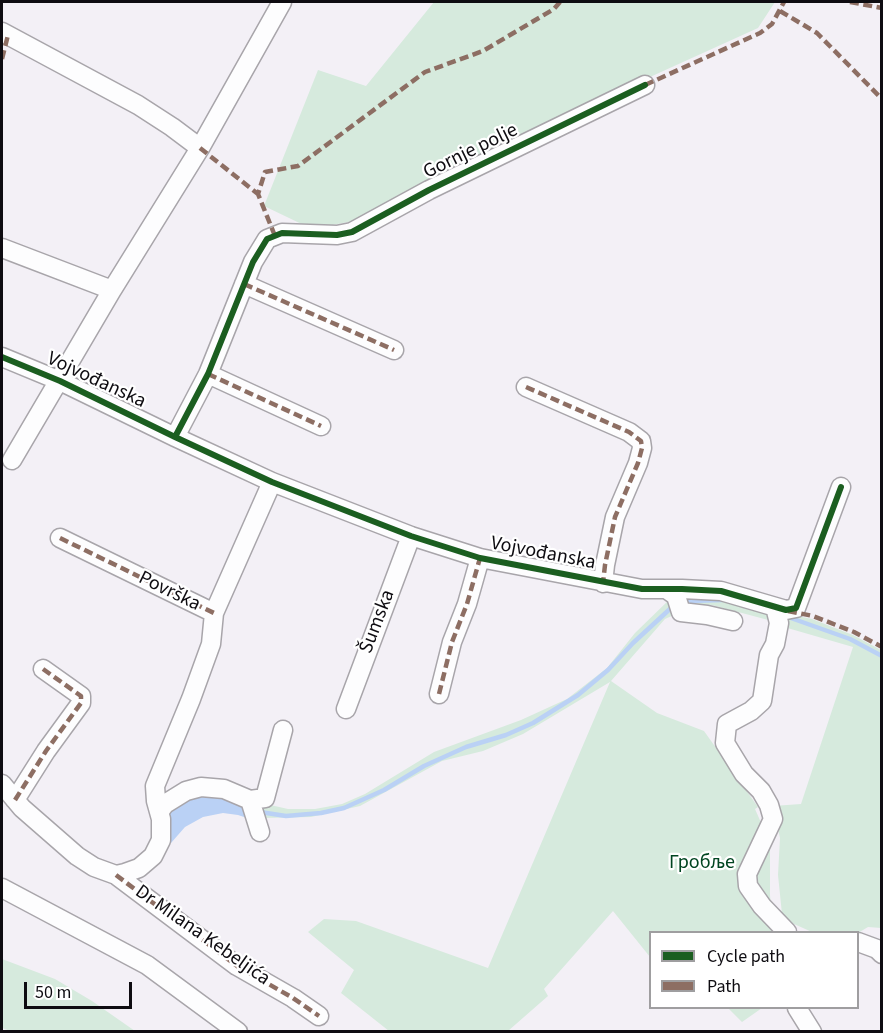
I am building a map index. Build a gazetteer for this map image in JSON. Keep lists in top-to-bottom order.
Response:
{
  "streets": {
    "street": [
      "Gornje polje",
      "Vojvođanska",
      "Površka",
      "Šumska",
      "Dr Milana Kebeljića"
    ]
  },
  "crossings": [
    ["Vojvođanska", "Površka"],
    ["Vojvođanska", "Šumska"],
    ["Površka", "Dr Milana Kebeljića"]
  ],
  "parks": ["Гробље"],
  "legend": ["Cycle path", "Path"],
  "scale_bar": "50 m"
}
